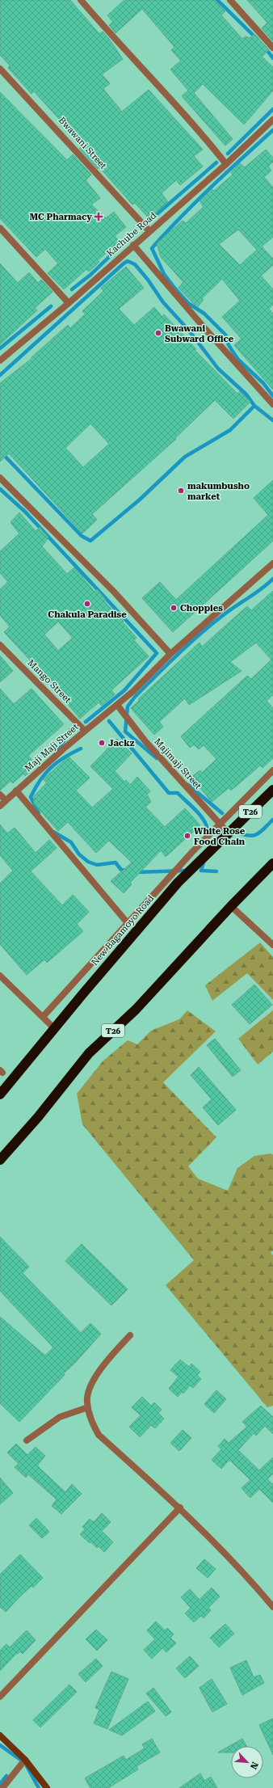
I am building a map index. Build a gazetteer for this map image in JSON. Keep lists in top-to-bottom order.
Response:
{
  "streets": {
    "highway": ["T26", "New Bagamoyo Road"],
    "street": [
      "Bwawani Street",
      "Kachube Road",
      "Mango Street",
      "Maji Maji Street",
      "Majimaji Street"
    ]
  },
  "crossings": [
    ["Bwawani Street", "Kachube Road"],
    ["Mango Street", "Maji Maji Street"],
    ["Maji Maji Street", "Majimaji Street"],
    ["Majimaji Street", "New Bagamoyo Road"]
  ],
  "places": {
    "health": ["MC Pharmacy"],
    "other": [
      "Bwawani Subward Office",
      "makumbusho market",
      "Chakula Paradise",
      "Choppies",
      "Jackz",
      "White Rose Food Chain"
    ]
  },
  "north": "bottom right"
}
